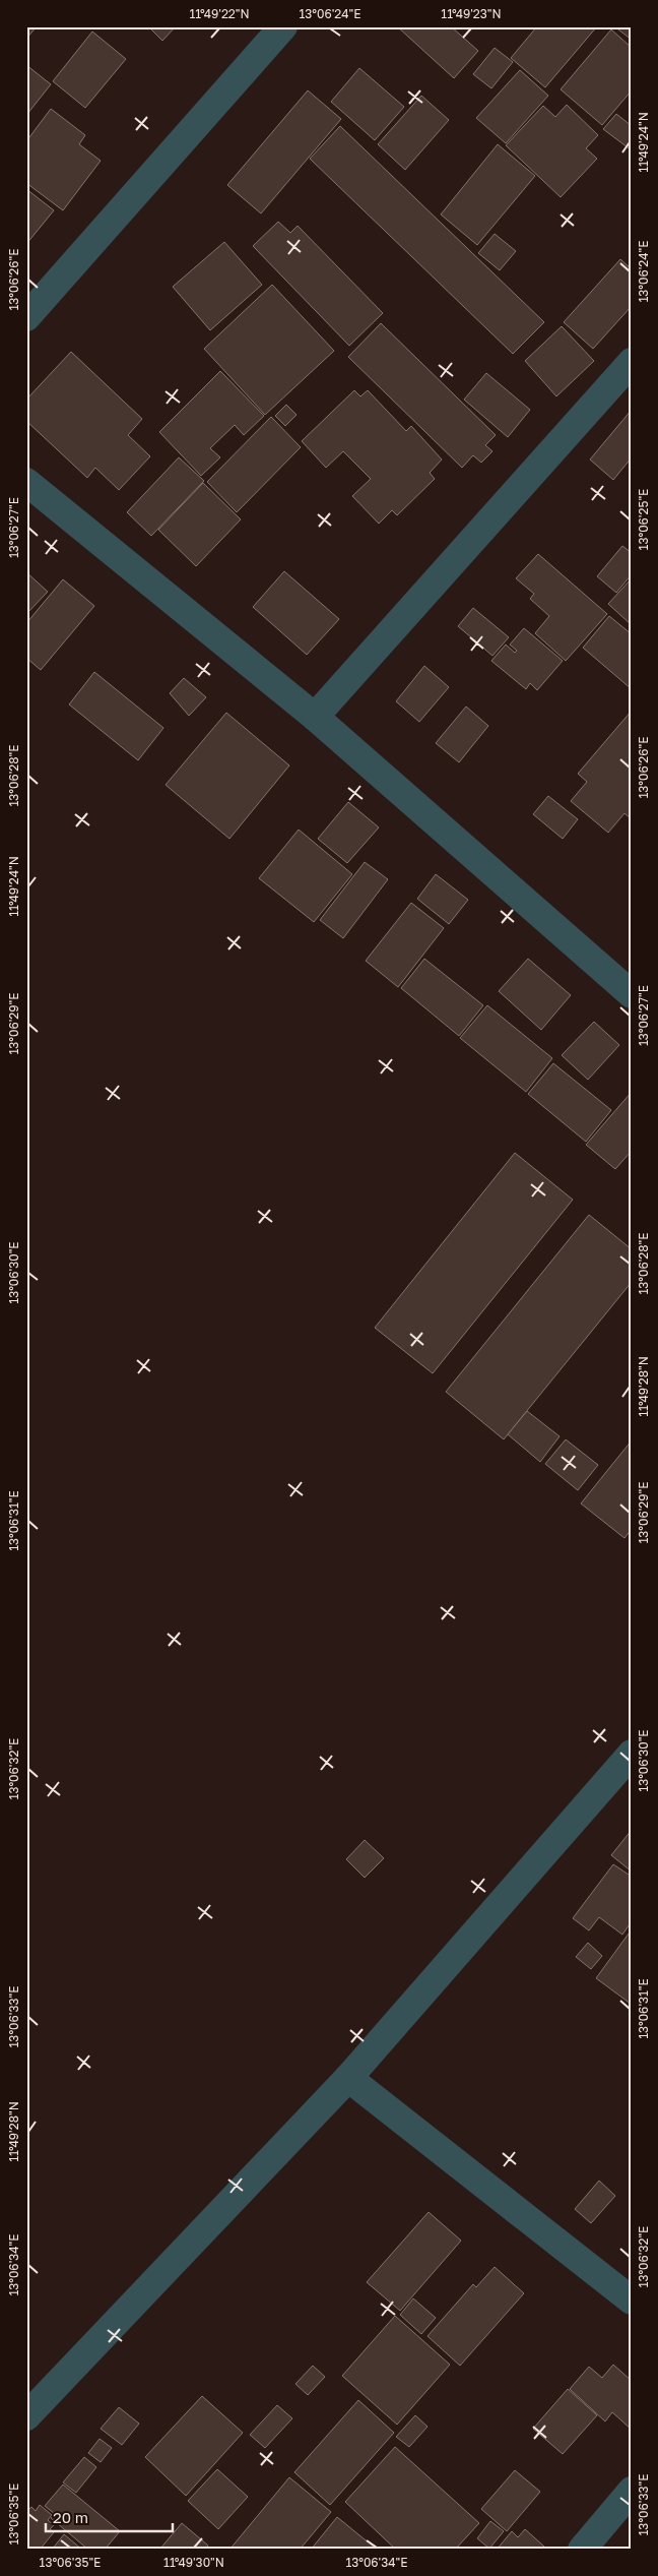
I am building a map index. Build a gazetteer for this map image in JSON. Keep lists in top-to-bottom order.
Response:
{
  "scale_bar": "20 m",
  "coordinates": [
    "11°49'22\"N",
    "13°06'24\"E",
    "11°49'23\"N",
    "11°49'24\"N",
    "13°06'26\"E",
    "13°06'25\"E",
    "13°06'27\"E",
    "13°06'28\"E",
    "13°06'29\"E",
    "13°06'30\"E",
    "11°49'28\"N",
    "13°06'31\"E",
    "13°06'32\"E",
    "13°06'33\"E",
    "13°06'34\"E",
    "13°06'35\"E",
    "11°49'30\"N"
  ]
}
